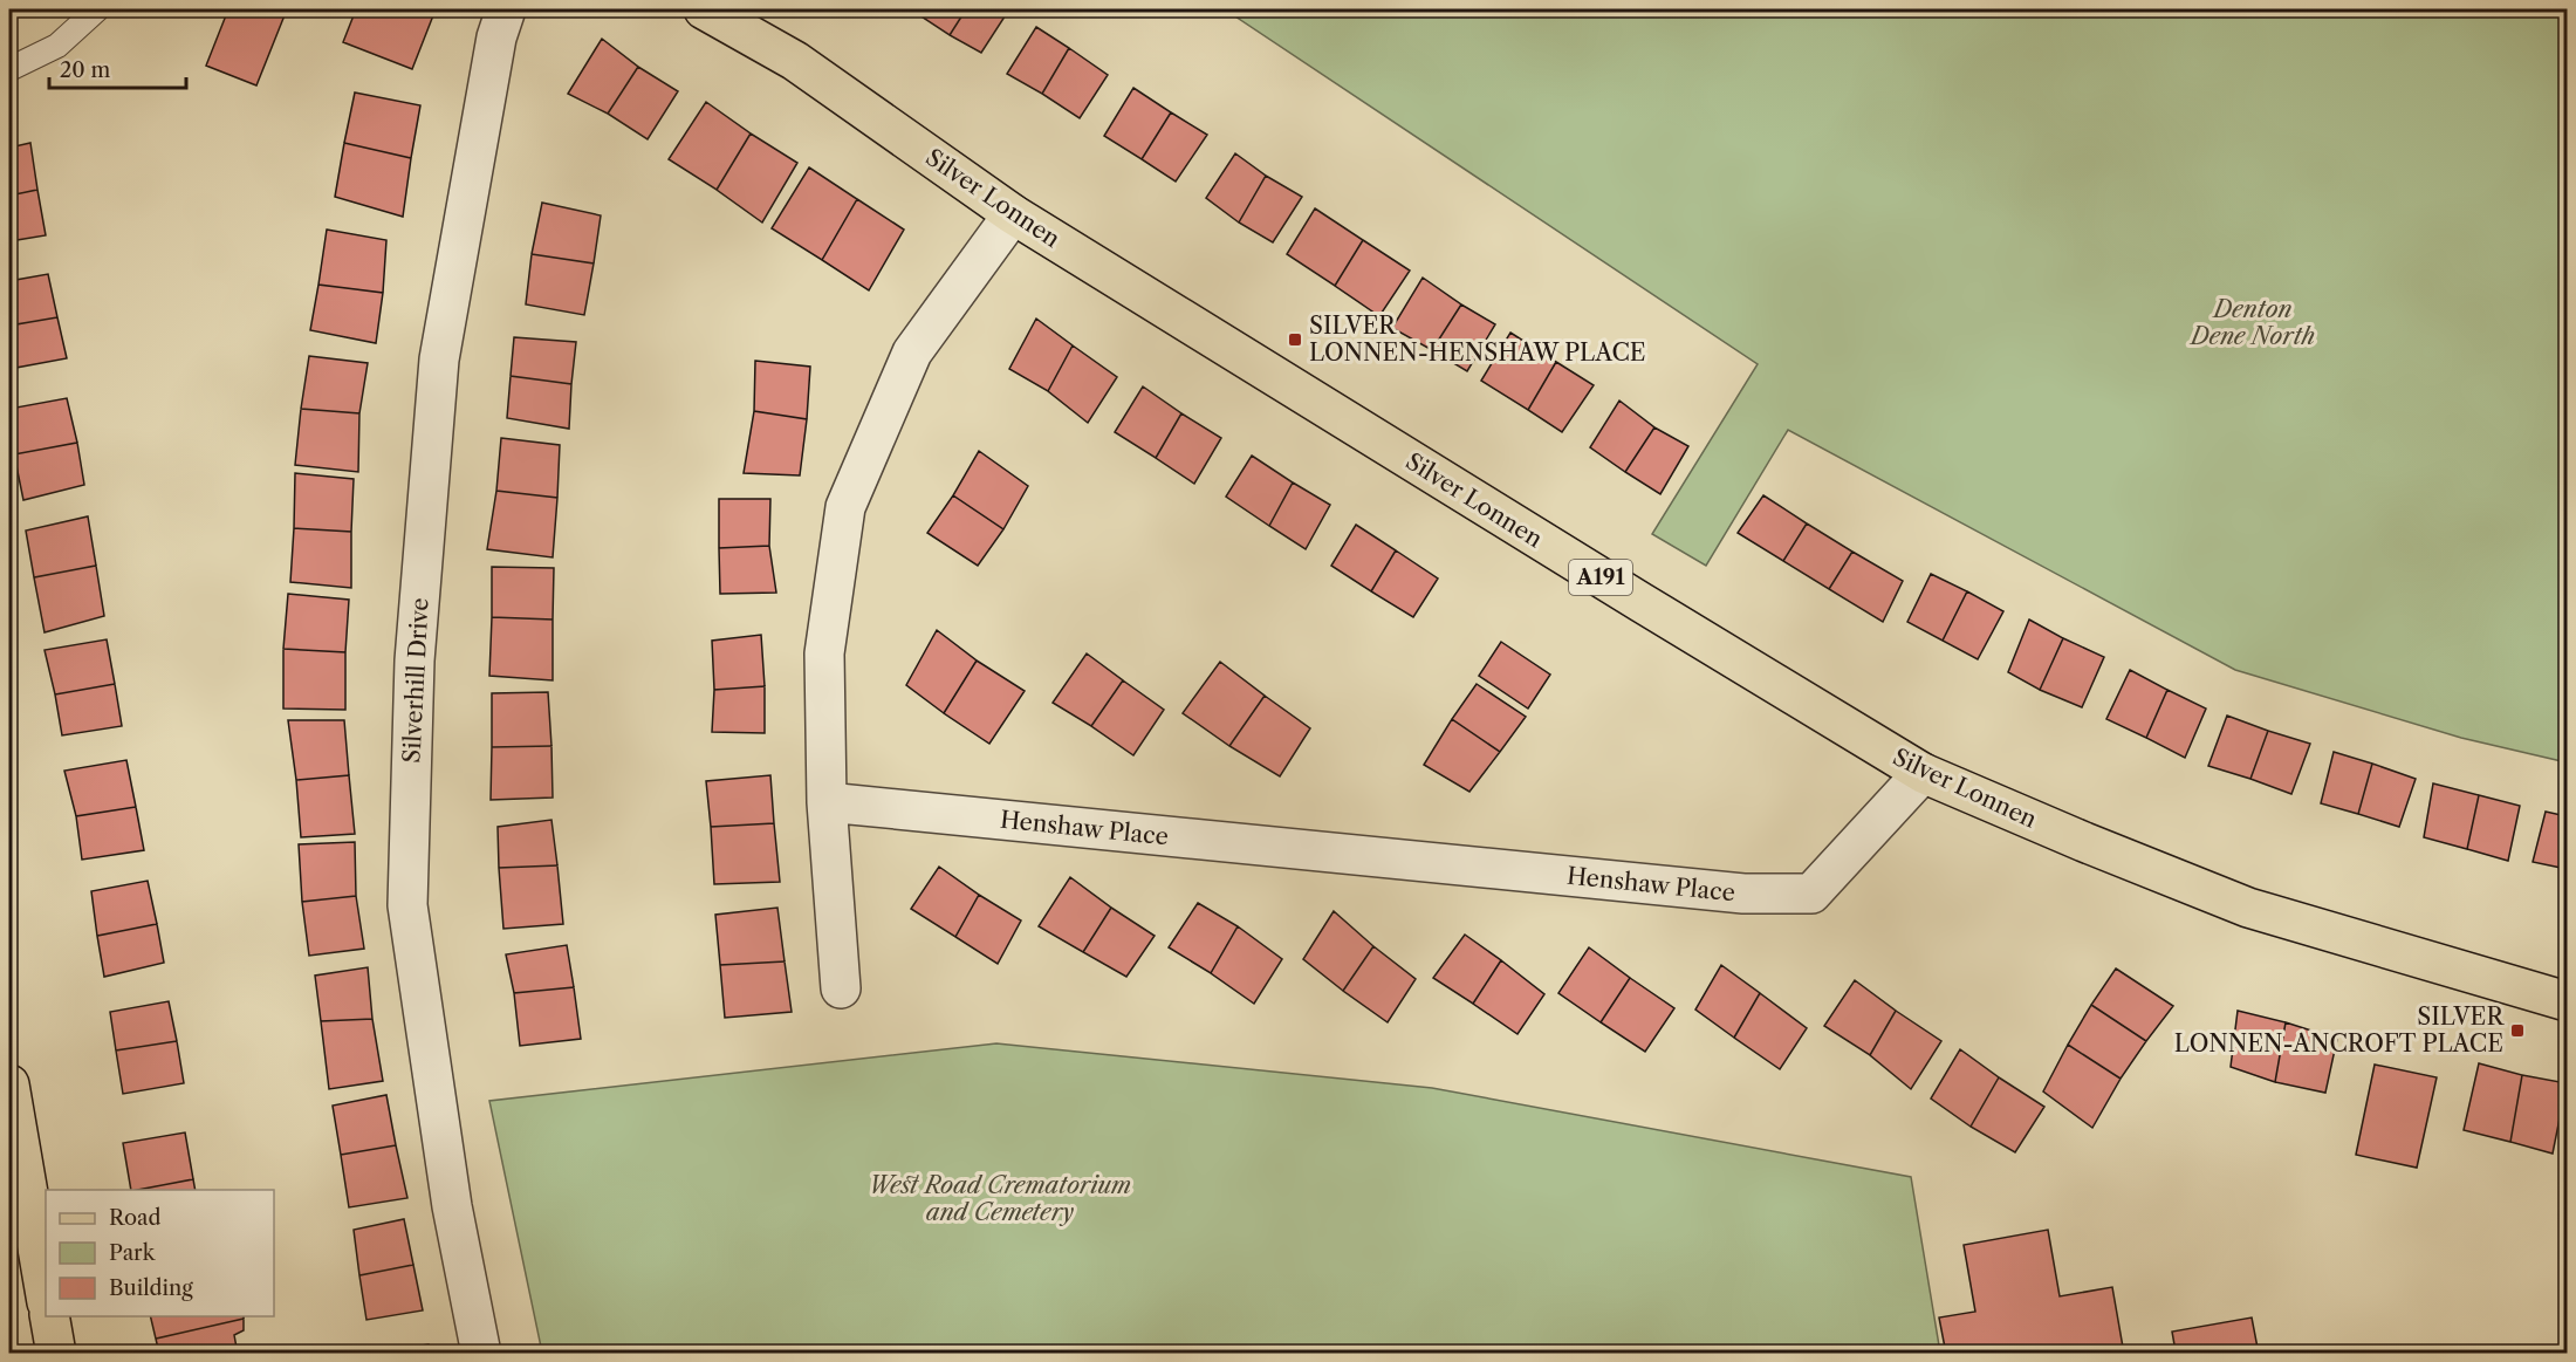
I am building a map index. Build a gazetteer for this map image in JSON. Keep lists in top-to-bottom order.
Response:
{
  "streets": {
    "main road": ["Silver Lonnen", "A191"],
    "street": ["Silverhill Drive", "Henshaw Place"]
  },
  "crossings": [
    ["Silver Lonnen", "Henshaw Place"]
  ],
  "parks": ["Denton Dene North", "West Road Crematorium and Cemetery"],
  "places": {
    "transit": ["SILVER LONNEN-HENSHAW PLACE", "SILVER LONNEN-ANCROFT PLACE"]
  },
  "legend": ["Road", "Park", "Building"],
  "scale_bar": "20 m"
}
